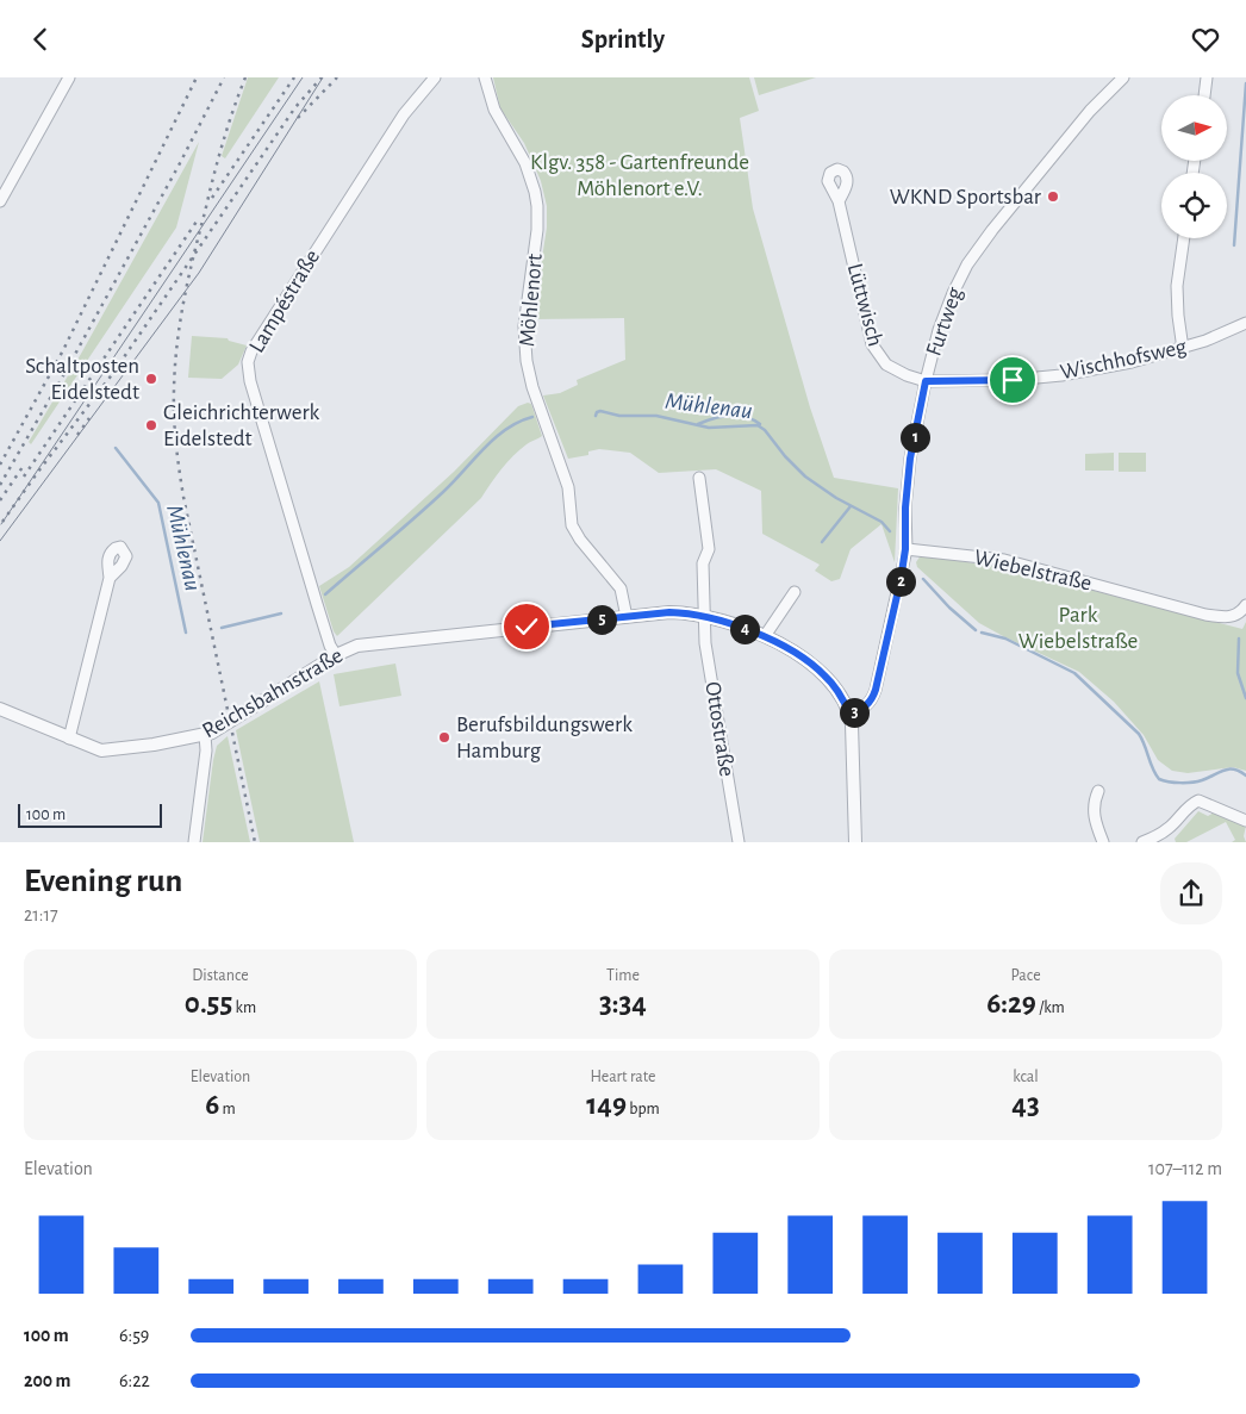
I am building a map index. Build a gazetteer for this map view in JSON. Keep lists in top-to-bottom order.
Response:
{
  "streets": {
    "street": [
      "Möhlenort",
      "Lampéstraße",
      "Lüttwisch",
      "Furtweg",
      "Wischhofsweg",
      "Wiebelstraße",
      "Reichsbahnstraße",
      "Ottostraße"
    ]
  },
  "crossings": [
    ["Möhlenort", "Reichsbahnstraße"],
    ["Lampéstraße", "Reichsbahnstraße"],
    ["Lüttwisch", "Furtweg"],
    ["Lüttwisch", "Wischhofsweg"],
    ["Furtweg", "Wischhofsweg"],
    ["Furtweg", "Wiebelstraße"],
    ["Furtweg", "Reichsbahnstraße"],
    ["Reichsbahnstraße", "Ottostraße"]
  ],
  "water": ["Mühlenau"],
  "parks": ["Klgv. 358 - Gartenfreunde Möhlenort e.V.", "Park Wiebelstraße"],
  "places": [
    "WKND Sportsbar",
    "Schaltposten Eidelstedt",
    "Gleichrichterwerk Eidelstedt",
    "Berufsbildungswerk Hamburg"
  ],
  "scale_bar": "100 m",
  "north": "right",
  "page": {
    "header": "Sprintly",
    "pins": [
      "1",
      "2",
      "5",
      "4",
      "3"
    ],
    "scale": "100 m",
    "heading": ["Evening run", "21:17"],
    "stats": [
      ["Distance", "0.55 km"],
      ["Time", "3:34"],
      ["Pace", "6:29 /km"],
      ["Elevation", "6 m"],
      ["Heart rate", "149 bpm"],
      ["kcal", "43"]
    ],
    "chart": ["Elevation", "107–112 m"],
    "list": [
      {
        "name": "100 m",
        "note": "6:59"
      },
      {
        "name": "200 m",
        "note": "6:22"
      }
    ]
  }
}
